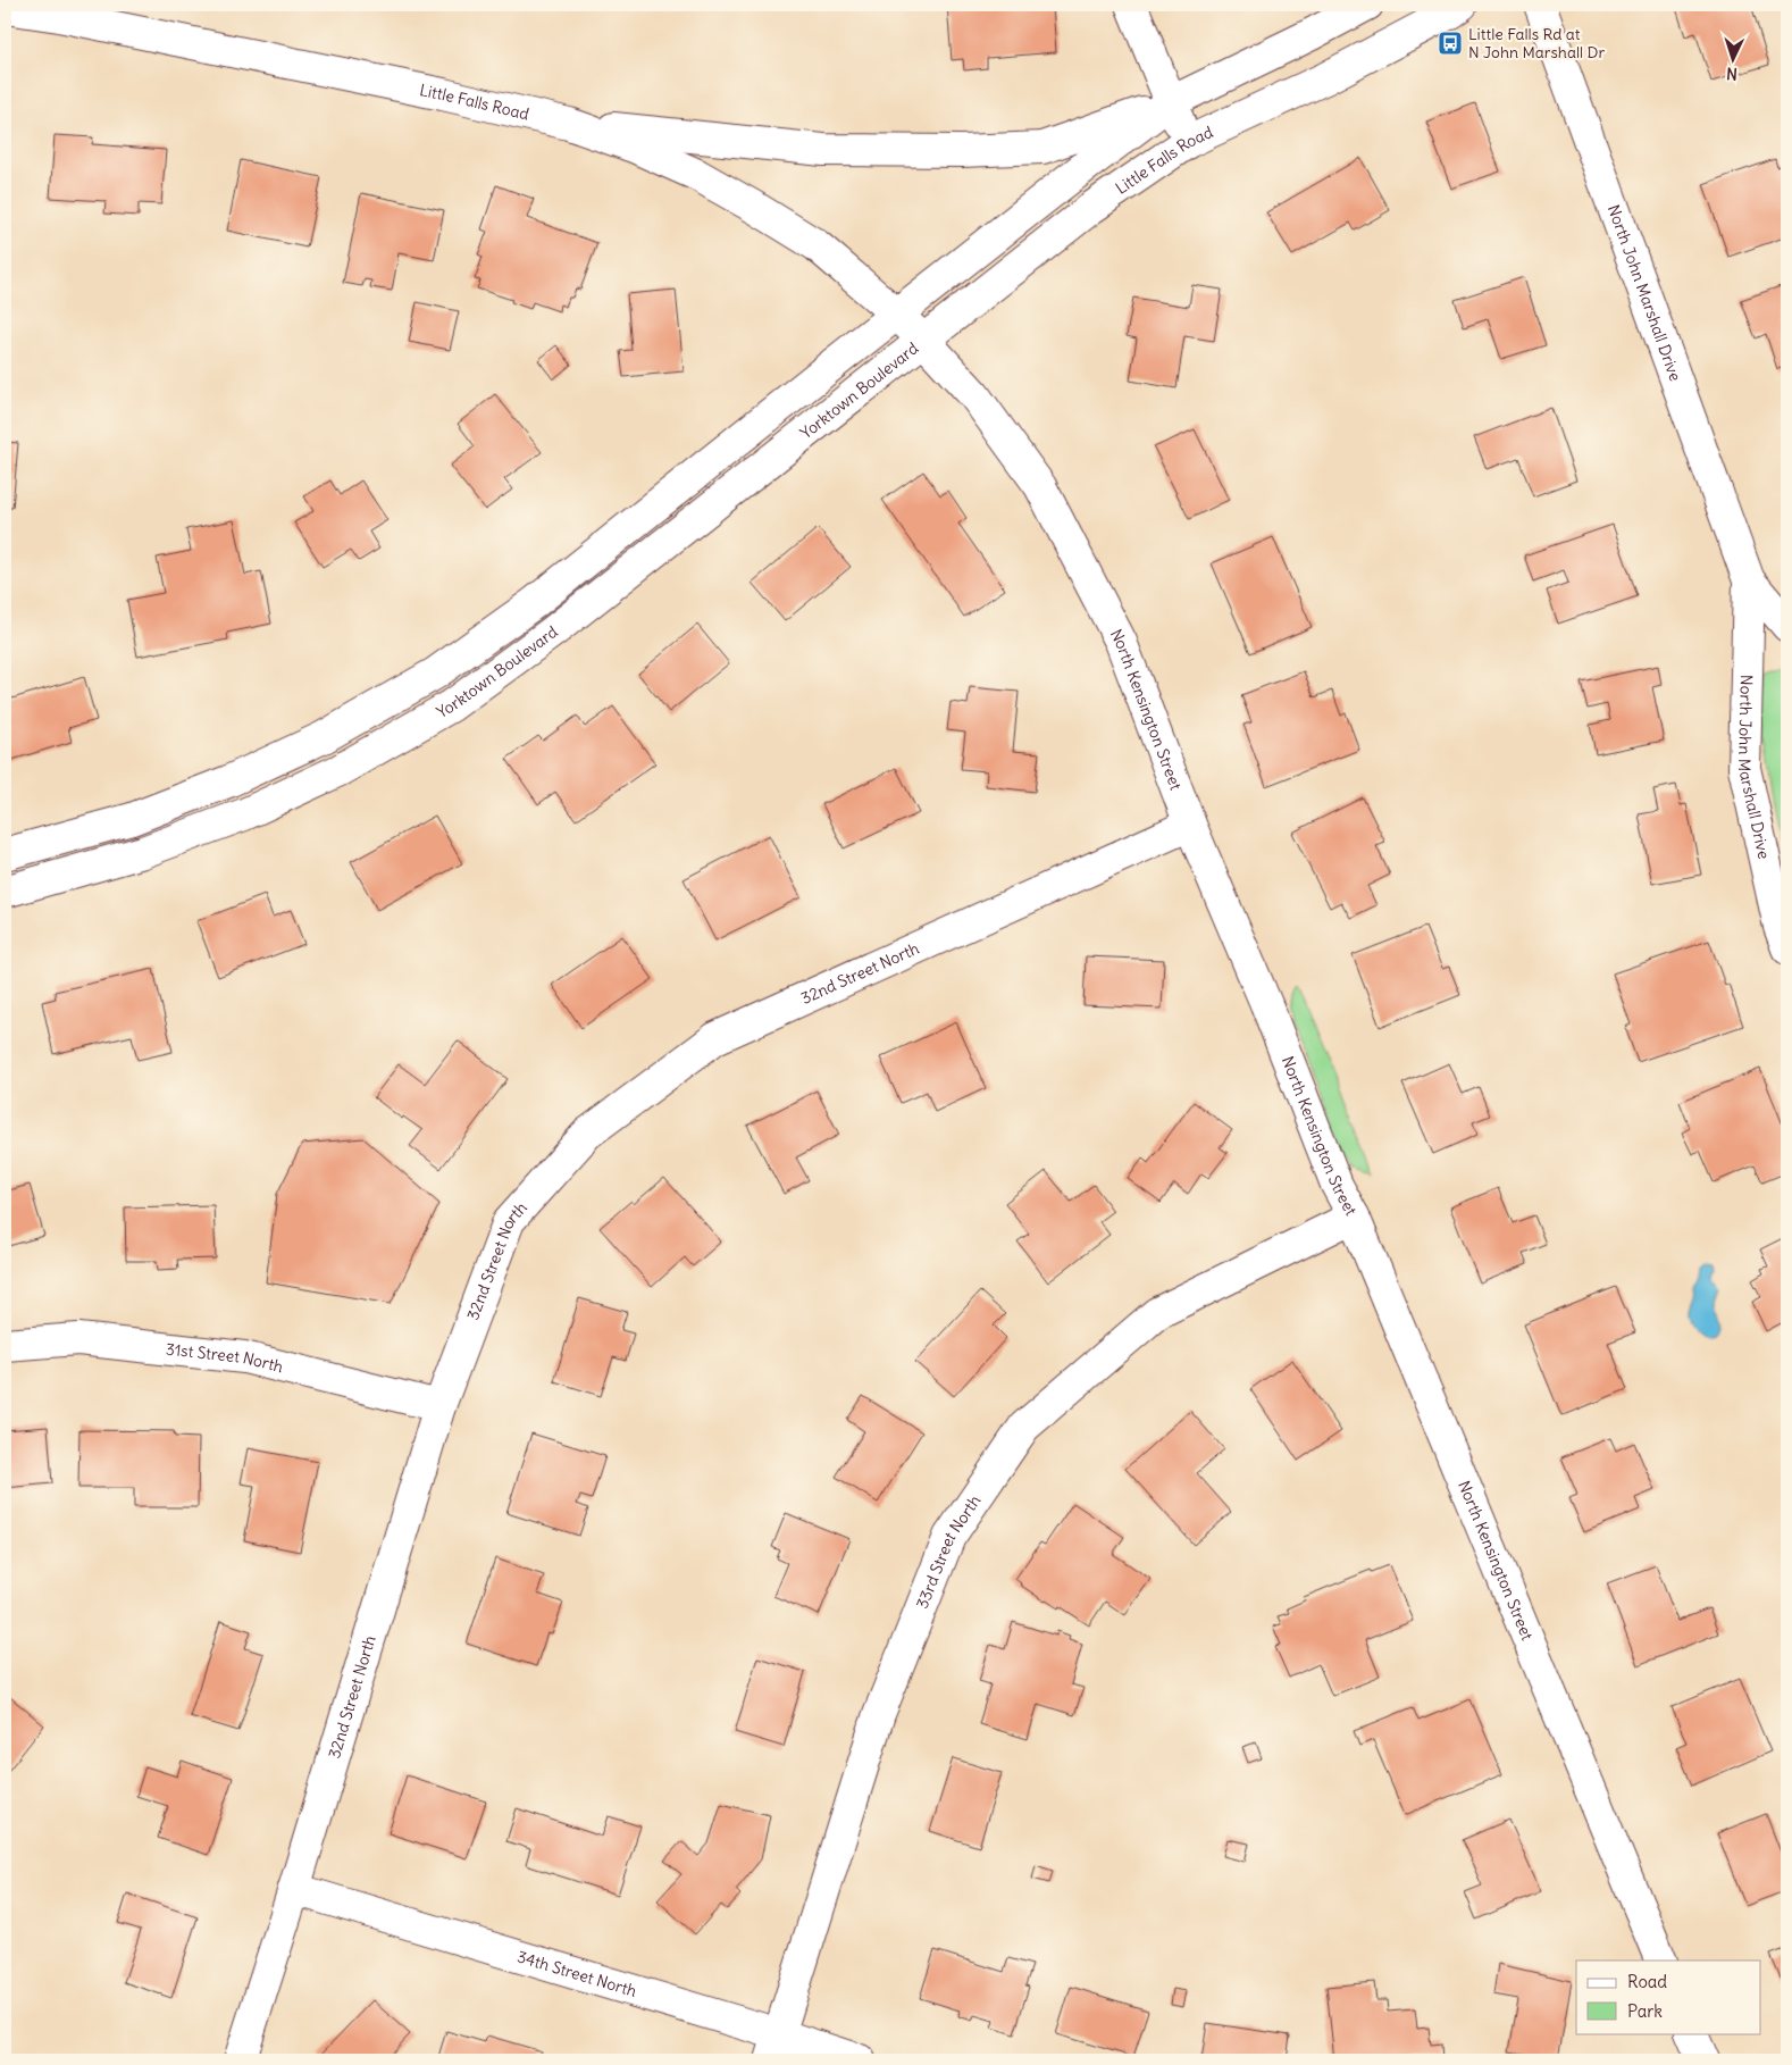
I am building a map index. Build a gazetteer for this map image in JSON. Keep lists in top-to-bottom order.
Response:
{
  "streets": {
    "street": [
      "Little Falls Road",
      "North John Marshall Drive",
      "Yorktown Boulevard",
      "North Kensington Street",
      "32nd Street North",
      "31st Street North",
      "33rd Street North",
      "34th Street North"
    ]
  },
  "crossings": [
    ["Little Falls Road", "Yorktown Boulevard"],
    ["Little Falls Road", "North Kensington Street"],
    ["Yorktown Boulevard", "North Kensington Street"],
    ["North Kensington Street", "32nd Street North"],
    ["North Kensington Street", "33rd Street North"],
    ["32nd Street North", "31st Street North"],
    ["32nd Street North", "34th Street North"],
    ["33rd Street North", "34th Street North"]
  ],
  "places": {
    "bus stop": ["Little Falls Rd at N John Marshall Dr"]
  },
  "legend": ["Road", "Park"],
  "north": "bottom"
}
